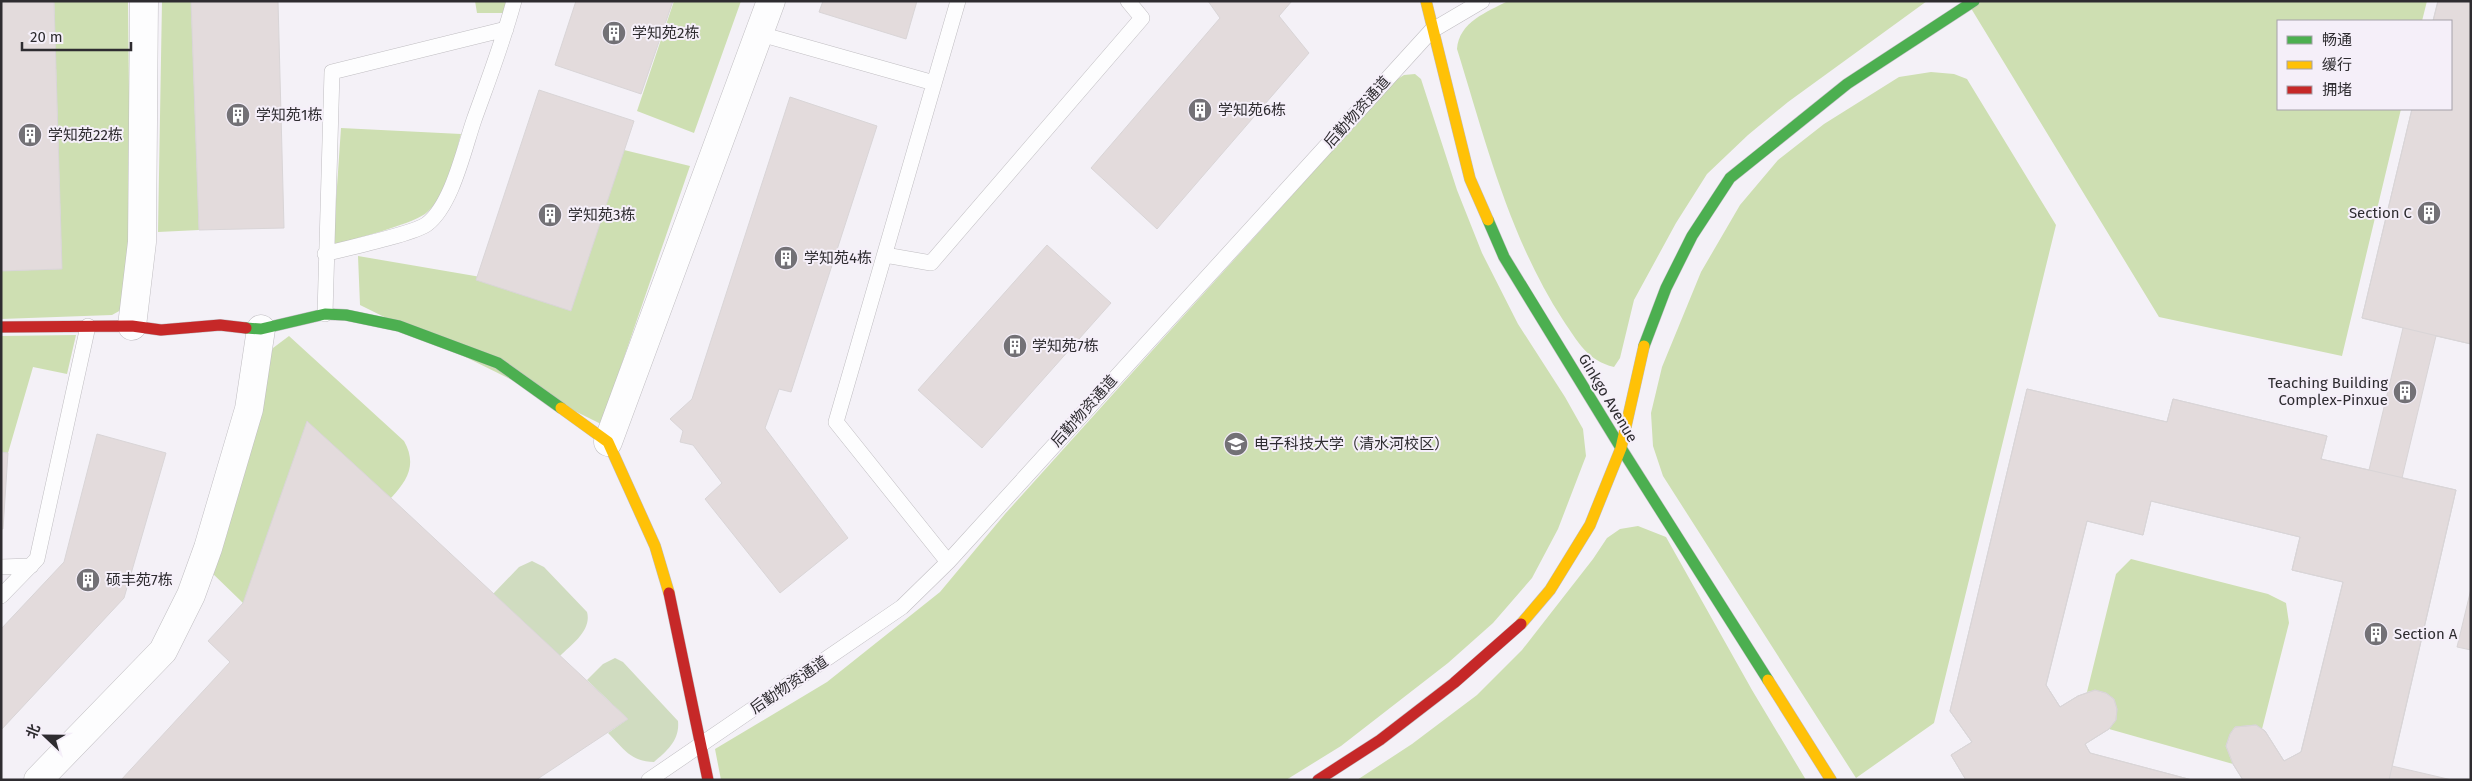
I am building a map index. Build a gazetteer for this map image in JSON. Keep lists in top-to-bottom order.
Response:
{
  "streets": {
    "street": ["Ginkgo Avenue"],
    "lane": ["后勤物资通道"]
  },
  "crossings": [
    ["后勤物资通道", "Ginkgo Avenue"]
  ],
  "places": {
    "building": [
      "学知苑2栋",
      "学知苑6栋",
      "学知苑1栋",
      "学知苑22栋",
      "Section C",
      "学知苑3栋",
      "学知苑4栋",
      "学知苑7栋",
      "Teaching Building Complex-Pinxue",
      "硕丰苑7栋",
      "Section A"
    ],
    "school or university": ["电子科技大学（清水河校区）"]
  },
  "legend": ["畅通", "缓行", "拥堵"],
  "scale_bar": "20 m",
  "north": "left"
}
